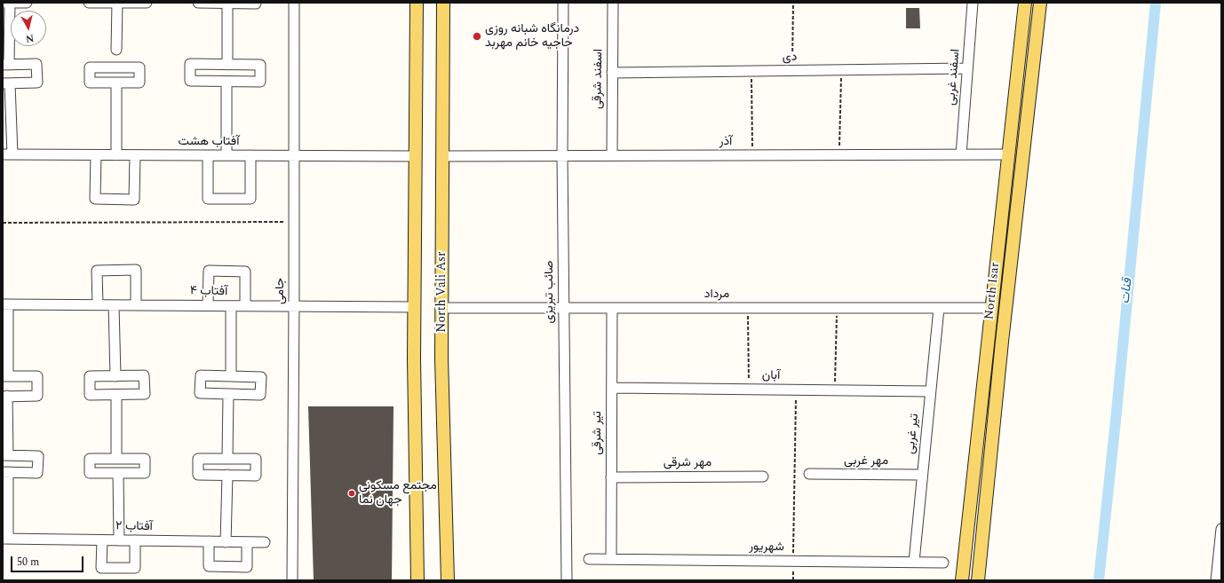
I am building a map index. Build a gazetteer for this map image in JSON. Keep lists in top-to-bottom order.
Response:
{
  "streets": {
    "main road": ["North Isar", "North Vali Asr"],
    "street": [
      "دی",
      "اسفند غربی",
      "اسفند شرقی",
      "آفتاب هشت",
      "آذر",
      "جامی",
      "آفتاب ۴",
      "صائب تبریزی",
      "مرداد",
      "آبان",
      "تیر شرقی",
      "تیر غربی",
      "مهر غربی",
      "مهر شرقی",
      "آفتاب ۲",
      "شهریور"
    ]
  },
  "crossings": [
    ["دی", "اسفند غربی"],
    ["دی", "اسفند شرقی"],
    ["اسفند غربی", "آذر"],
    ["اسفند شرقی", "آذر"],
    ["آفتاب هشت", "جامی"],
    ["آذر", "North Isar"],
    ["آذر", "North Vali Asr"],
    ["آذر", "صائب تبریزی"],
    ["جامی", "آفتاب ۴"],
    ["North Isar", "مرداد"],
    ["North Vali Asr", "مرداد"],
    ["صائب تبریزی", "مرداد"],
    ["مرداد", "تیر شرقی"],
    ["مرداد", "تیر غربی"],
    ["آبان", "تیر شرقی"],
    ["آبان", "تیر غربی"],
    ["تیر شرقی", "مهر شرقی"],
    ["تیر شرقی", "شهریور"],
    ["تیر غربی", "مهر غربی"],
    ["تیر غربی", "شهریور"]
  ],
  "water": ["قنات"],
  "places": ["درمانگاه شبانه‌ روزی حاجیه‌ خانم مهربد", "مجتمع مسکونی جهان نما"],
  "scale_bar": "50 m",
  "north": "bottom"
}
